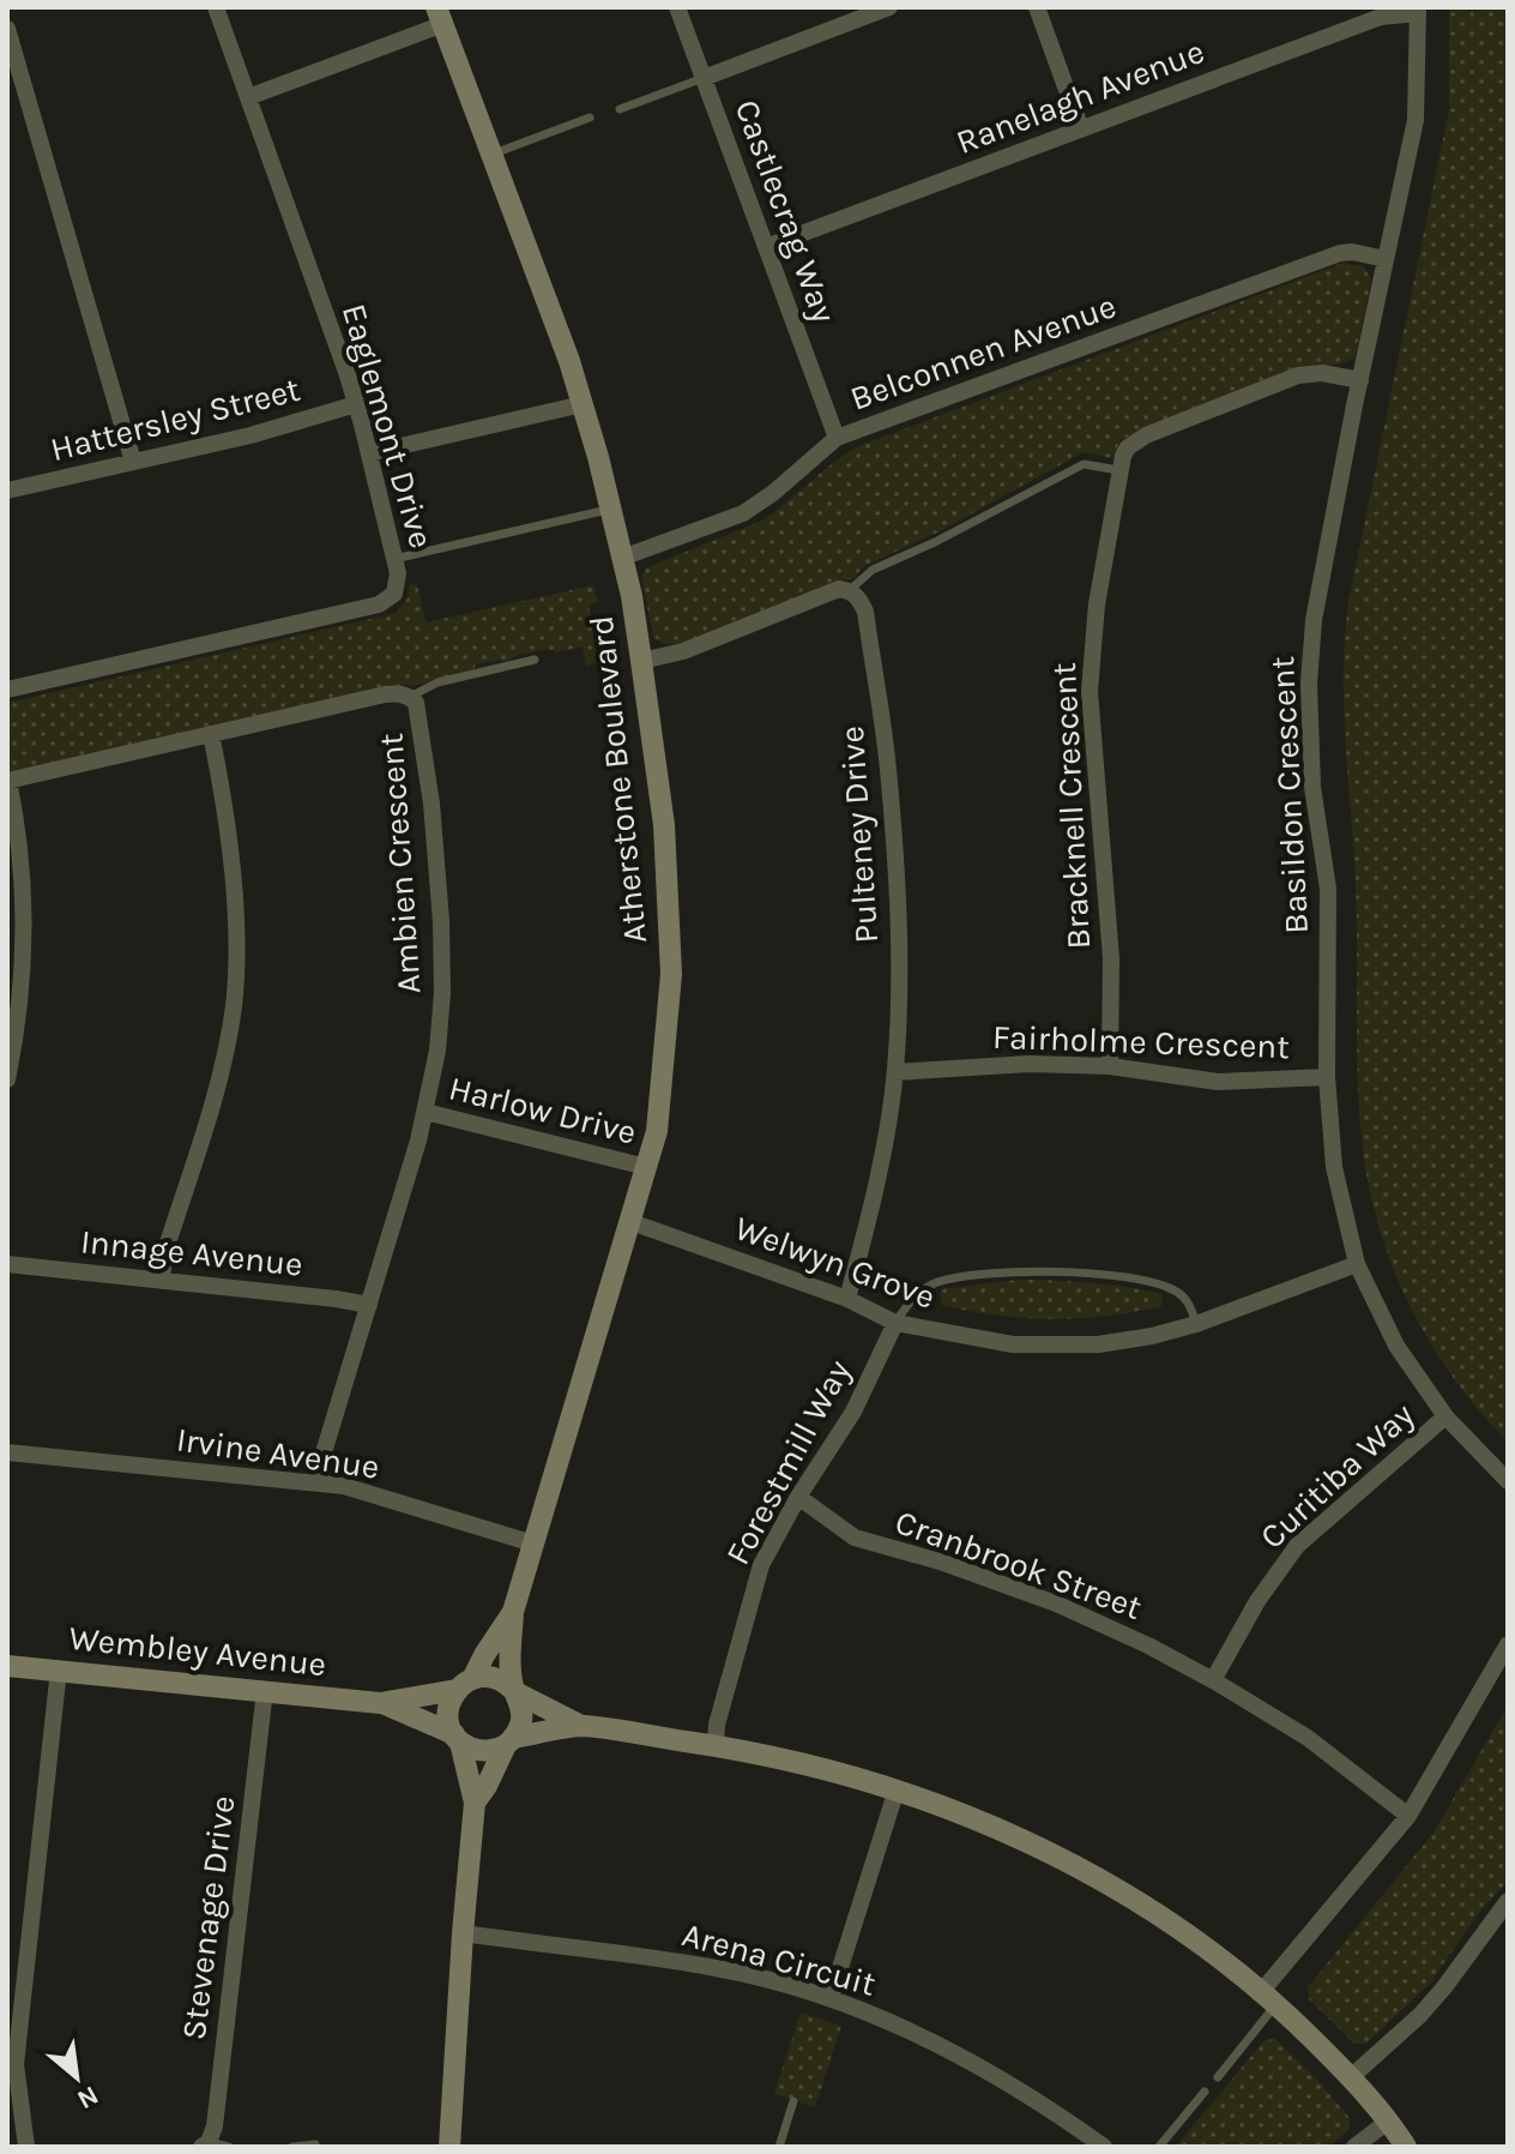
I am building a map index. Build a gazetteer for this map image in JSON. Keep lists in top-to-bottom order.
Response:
{
  "streets": {
    "street": [
      "Ranelagh Avenue",
      "Castlecrag Way",
      "Belconnen Avenue",
      "Hattersley Street",
      "Eaglemont Drive",
      "Atherstone Boulevard",
      "Basildon Crescent",
      "Bracknell Crescent",
      "Pulteney Drive",
      "Ambien Crescent",
      "Fairholme Crescent",
      "Harlow Drive",
      "Innage Avenue",
      "Welwyn Grove",
      "Irvine Avenue",
      "Forestmill Way",
      "Curitiba Way",
      "Cranbrook Street",
      "Wembley Avenue",
      "Stevenage Drive",
      "Arena Circuit"
    ]
  },
  "crossings": [
    ["Ranelagh Avenue", "Castlecrag Way"],
    ["Ranelagh Avenue", "Basildon Crescent"],
    ["Castlecrag Way", "Belconnen Avenue"],
    ["Belconnen Avenue", "Atherstone Boulevard"],
    ["Belconnen Avenue", "Basildon Crescent"],
    ["Hattersley Street", "Eaglemont Drive"],
    ["Atherstone Boulevard", "Harlow Drive"],
    ["Atherstone Boulevard", "Welwyn Grove"],
    ["Atherstone Boulevard", "Irvine Avenue"],
    ["Atherstone Boulevard", "Wembley Avenue"],
    ["Basildon Crescent", "Fairholme Crescent"],
    ["Basildon Crescent", "Welwyn Grove"],
    ["Basildon Crescent", "Curitiba Way"],
    ["Bracknell Crescent", "Fairholme Crescent"],
    ["Pulteney Drive", "Fairholme Crescent"],
    ["Pulteney Drive", "Welwyn Grove"],
    ["Ambien Crescent", "Harlow Drive"],
    ["Ambien Crescent", "Innage Avenue"],
    ["Ambien Crescent", "Irvine Avenue"],
    ["Welwyn Grove", "Forestmill Way"],
    ["Forestmill Way", "Cranbrook Street"],
    ["Curitiba Way", "Cranbrook Street"],
    ["Wembley Avenue", "Stevenage Drive"]
  ],
  "north": "bottom right"
}
